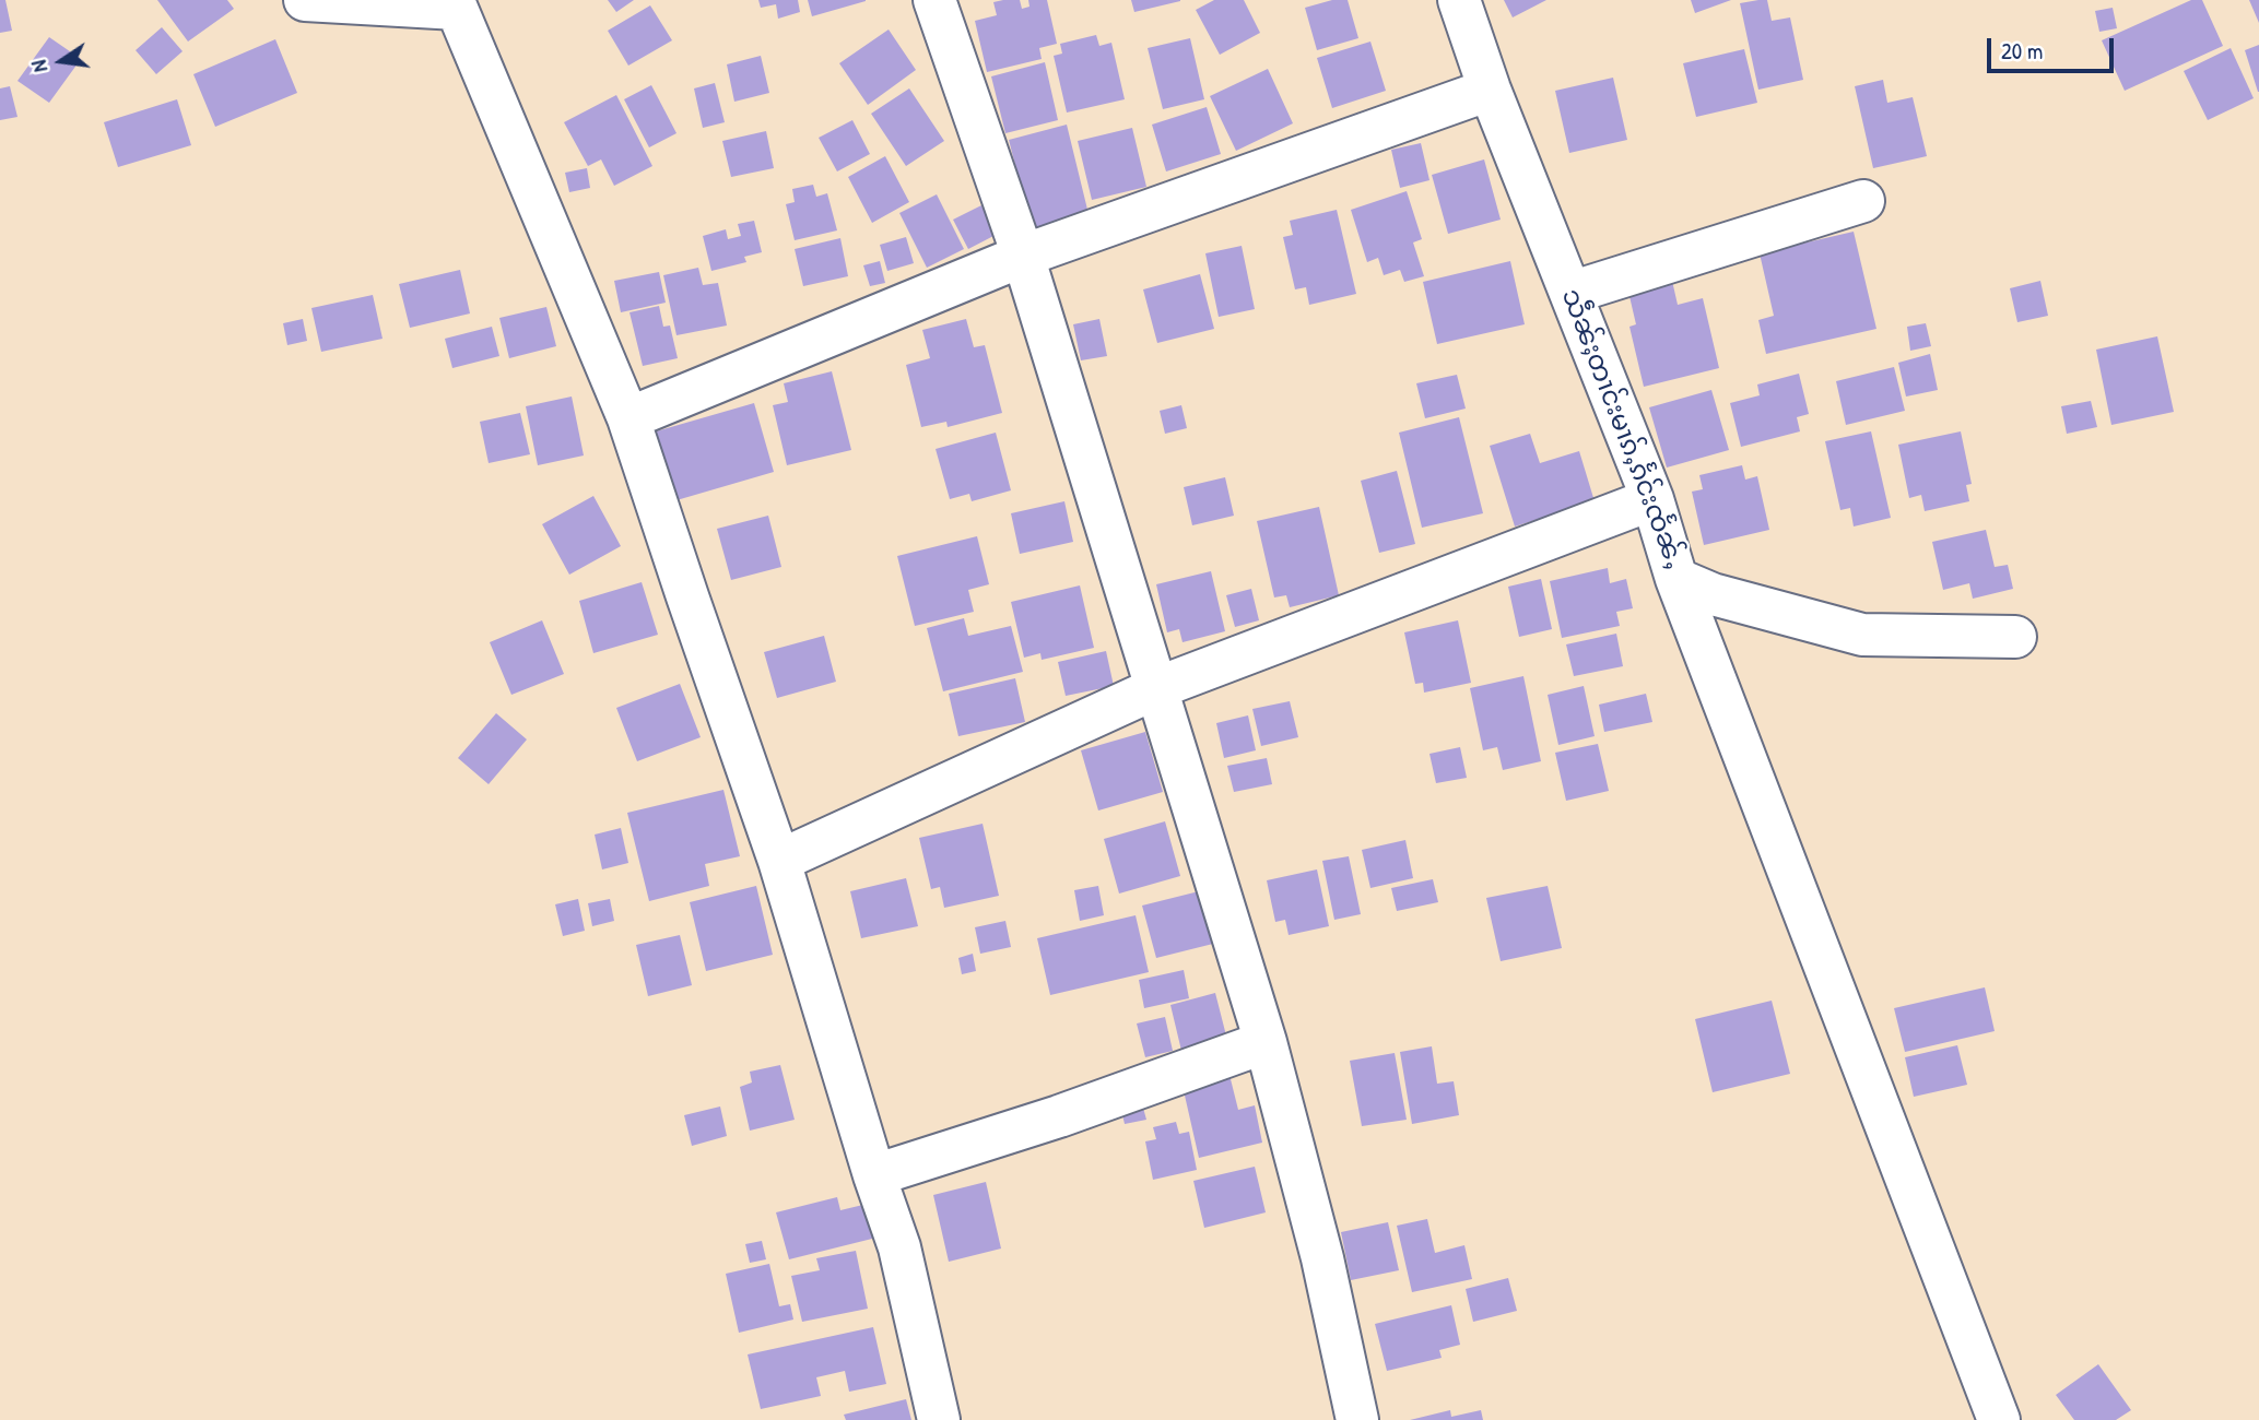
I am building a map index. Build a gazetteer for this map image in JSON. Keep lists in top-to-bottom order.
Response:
{
  "streets": {
    "street": ["သဵၼ်ႈတၢင်းမၢၵ်ႇၵႅင်းၸႅၼ်ႇ"]
  },
  "scale_bar": "20 m",
  "north": "left"
}
